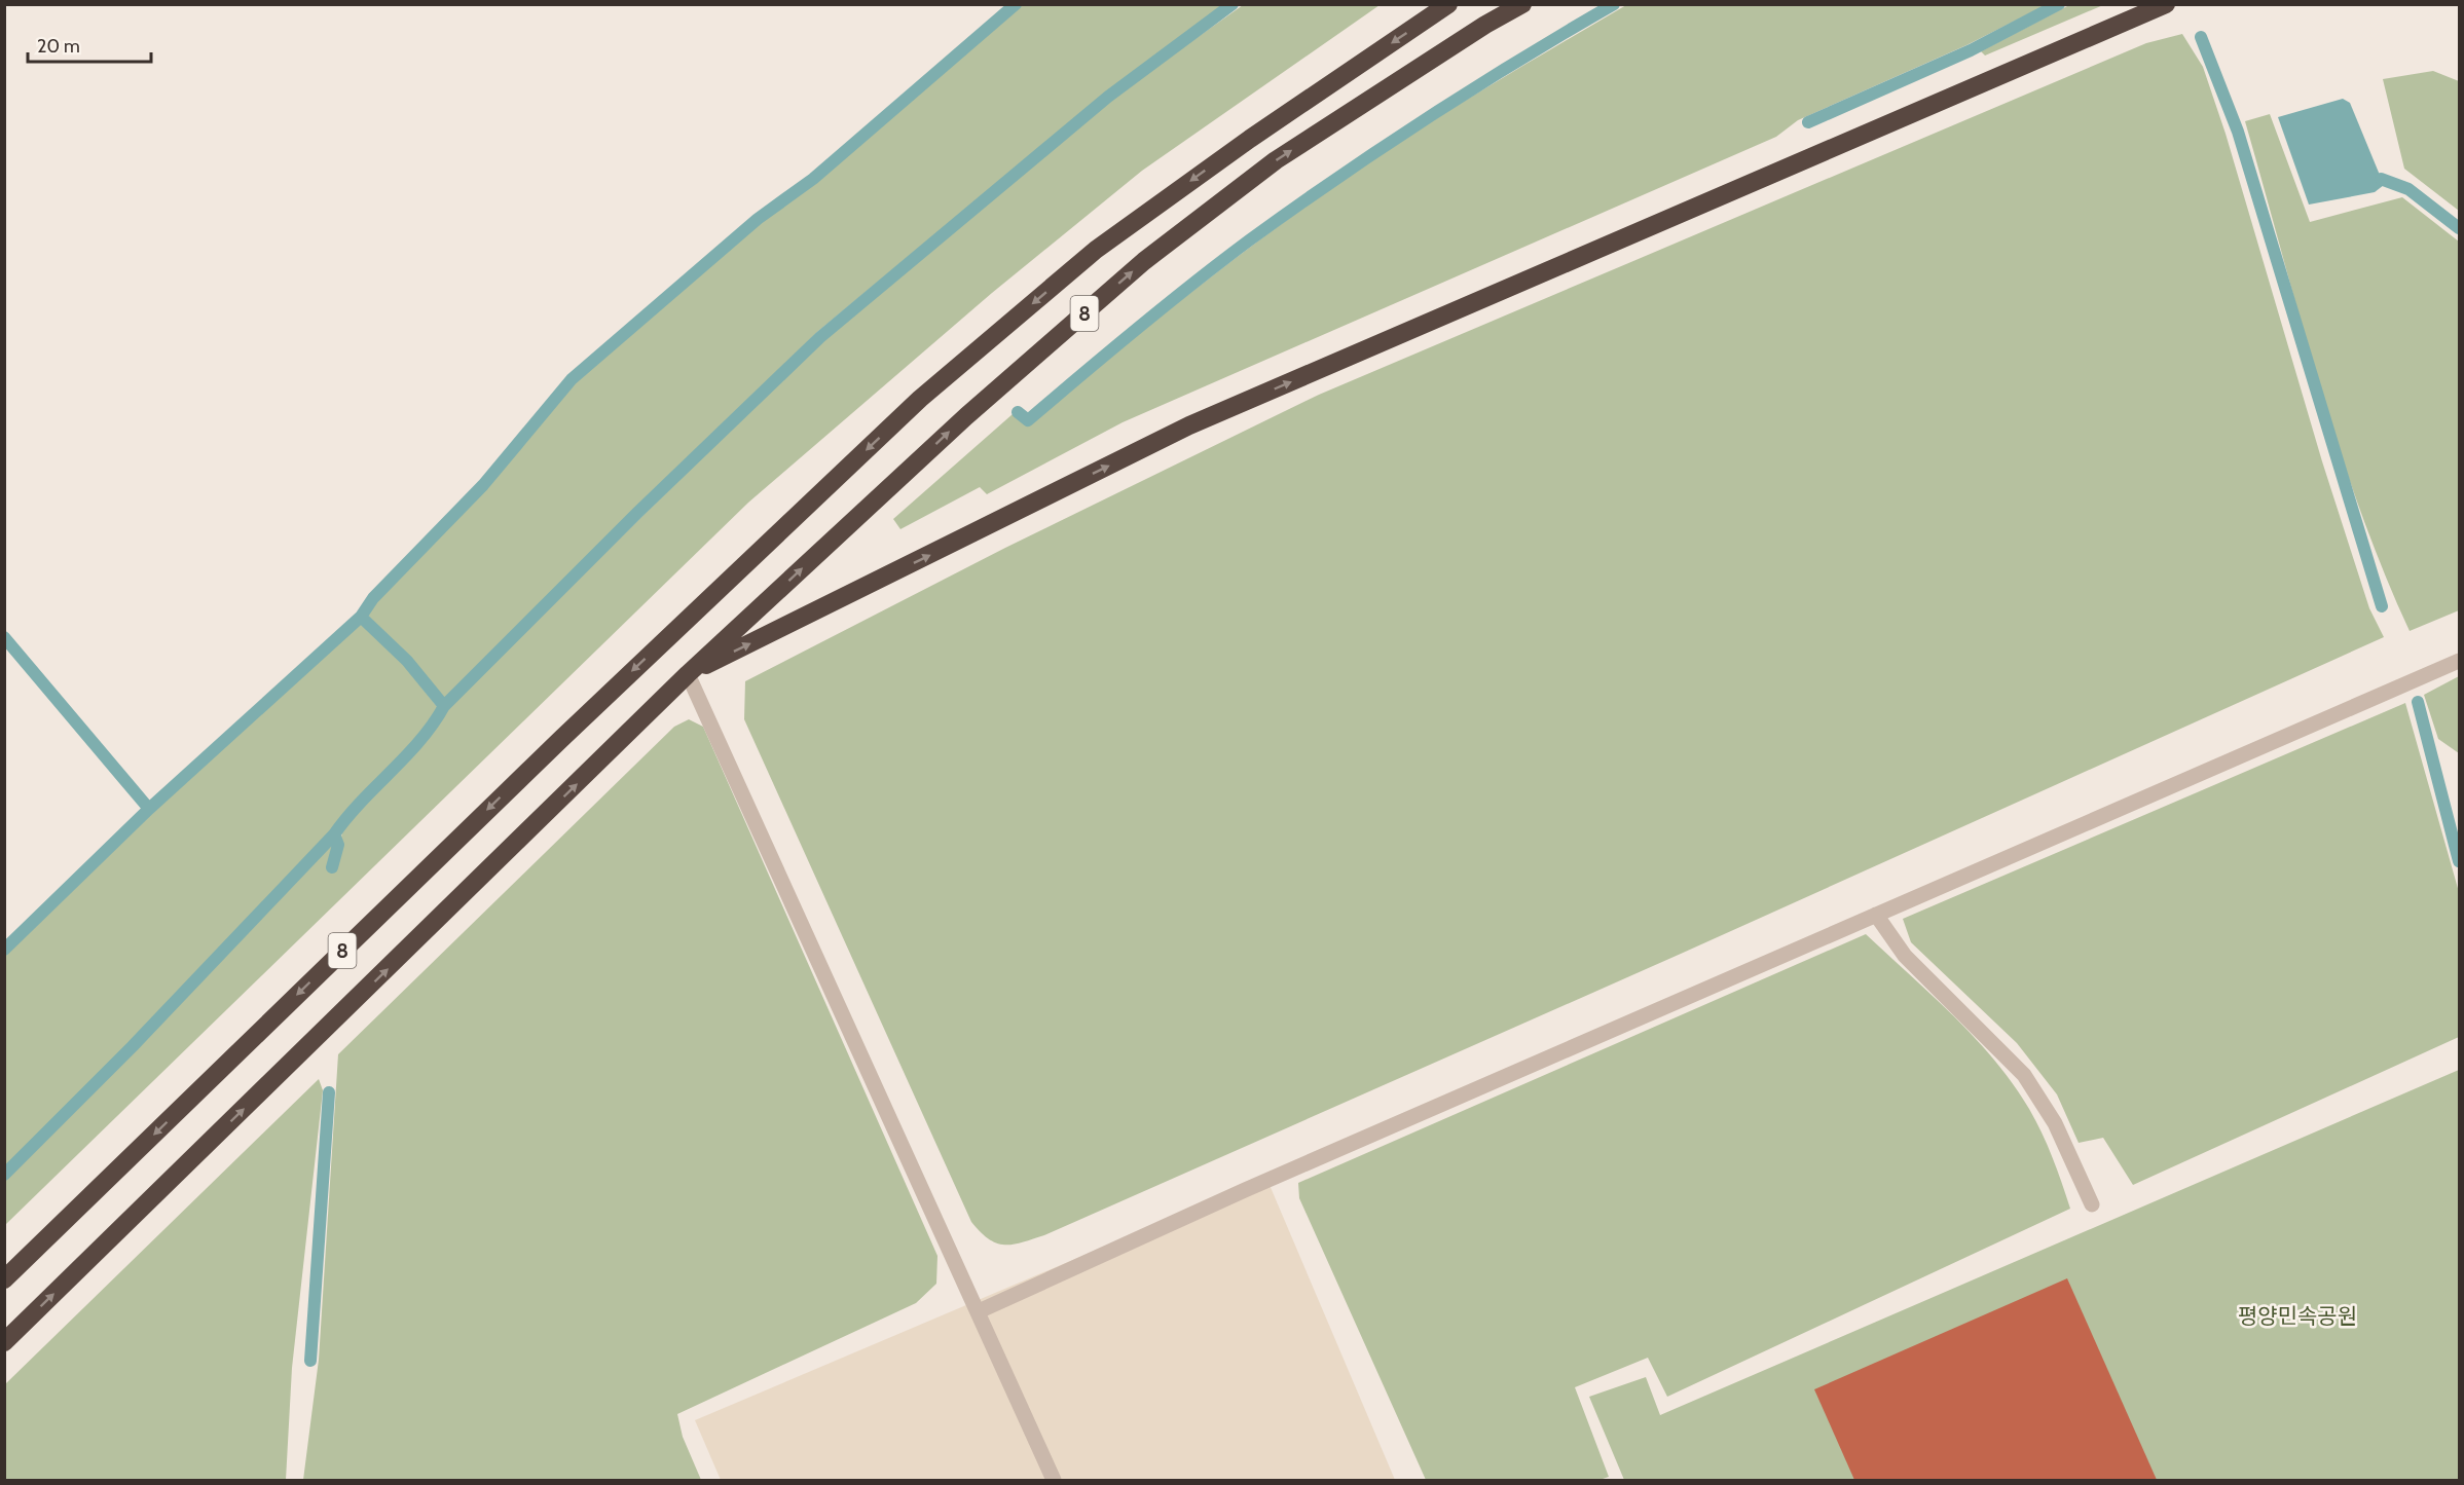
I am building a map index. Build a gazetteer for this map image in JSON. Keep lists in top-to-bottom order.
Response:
{
  "streets": {
    "highway": ["8"]
  },
  "parks": ["평양민속공원"],
  "scale_bar": "20 m"
}
